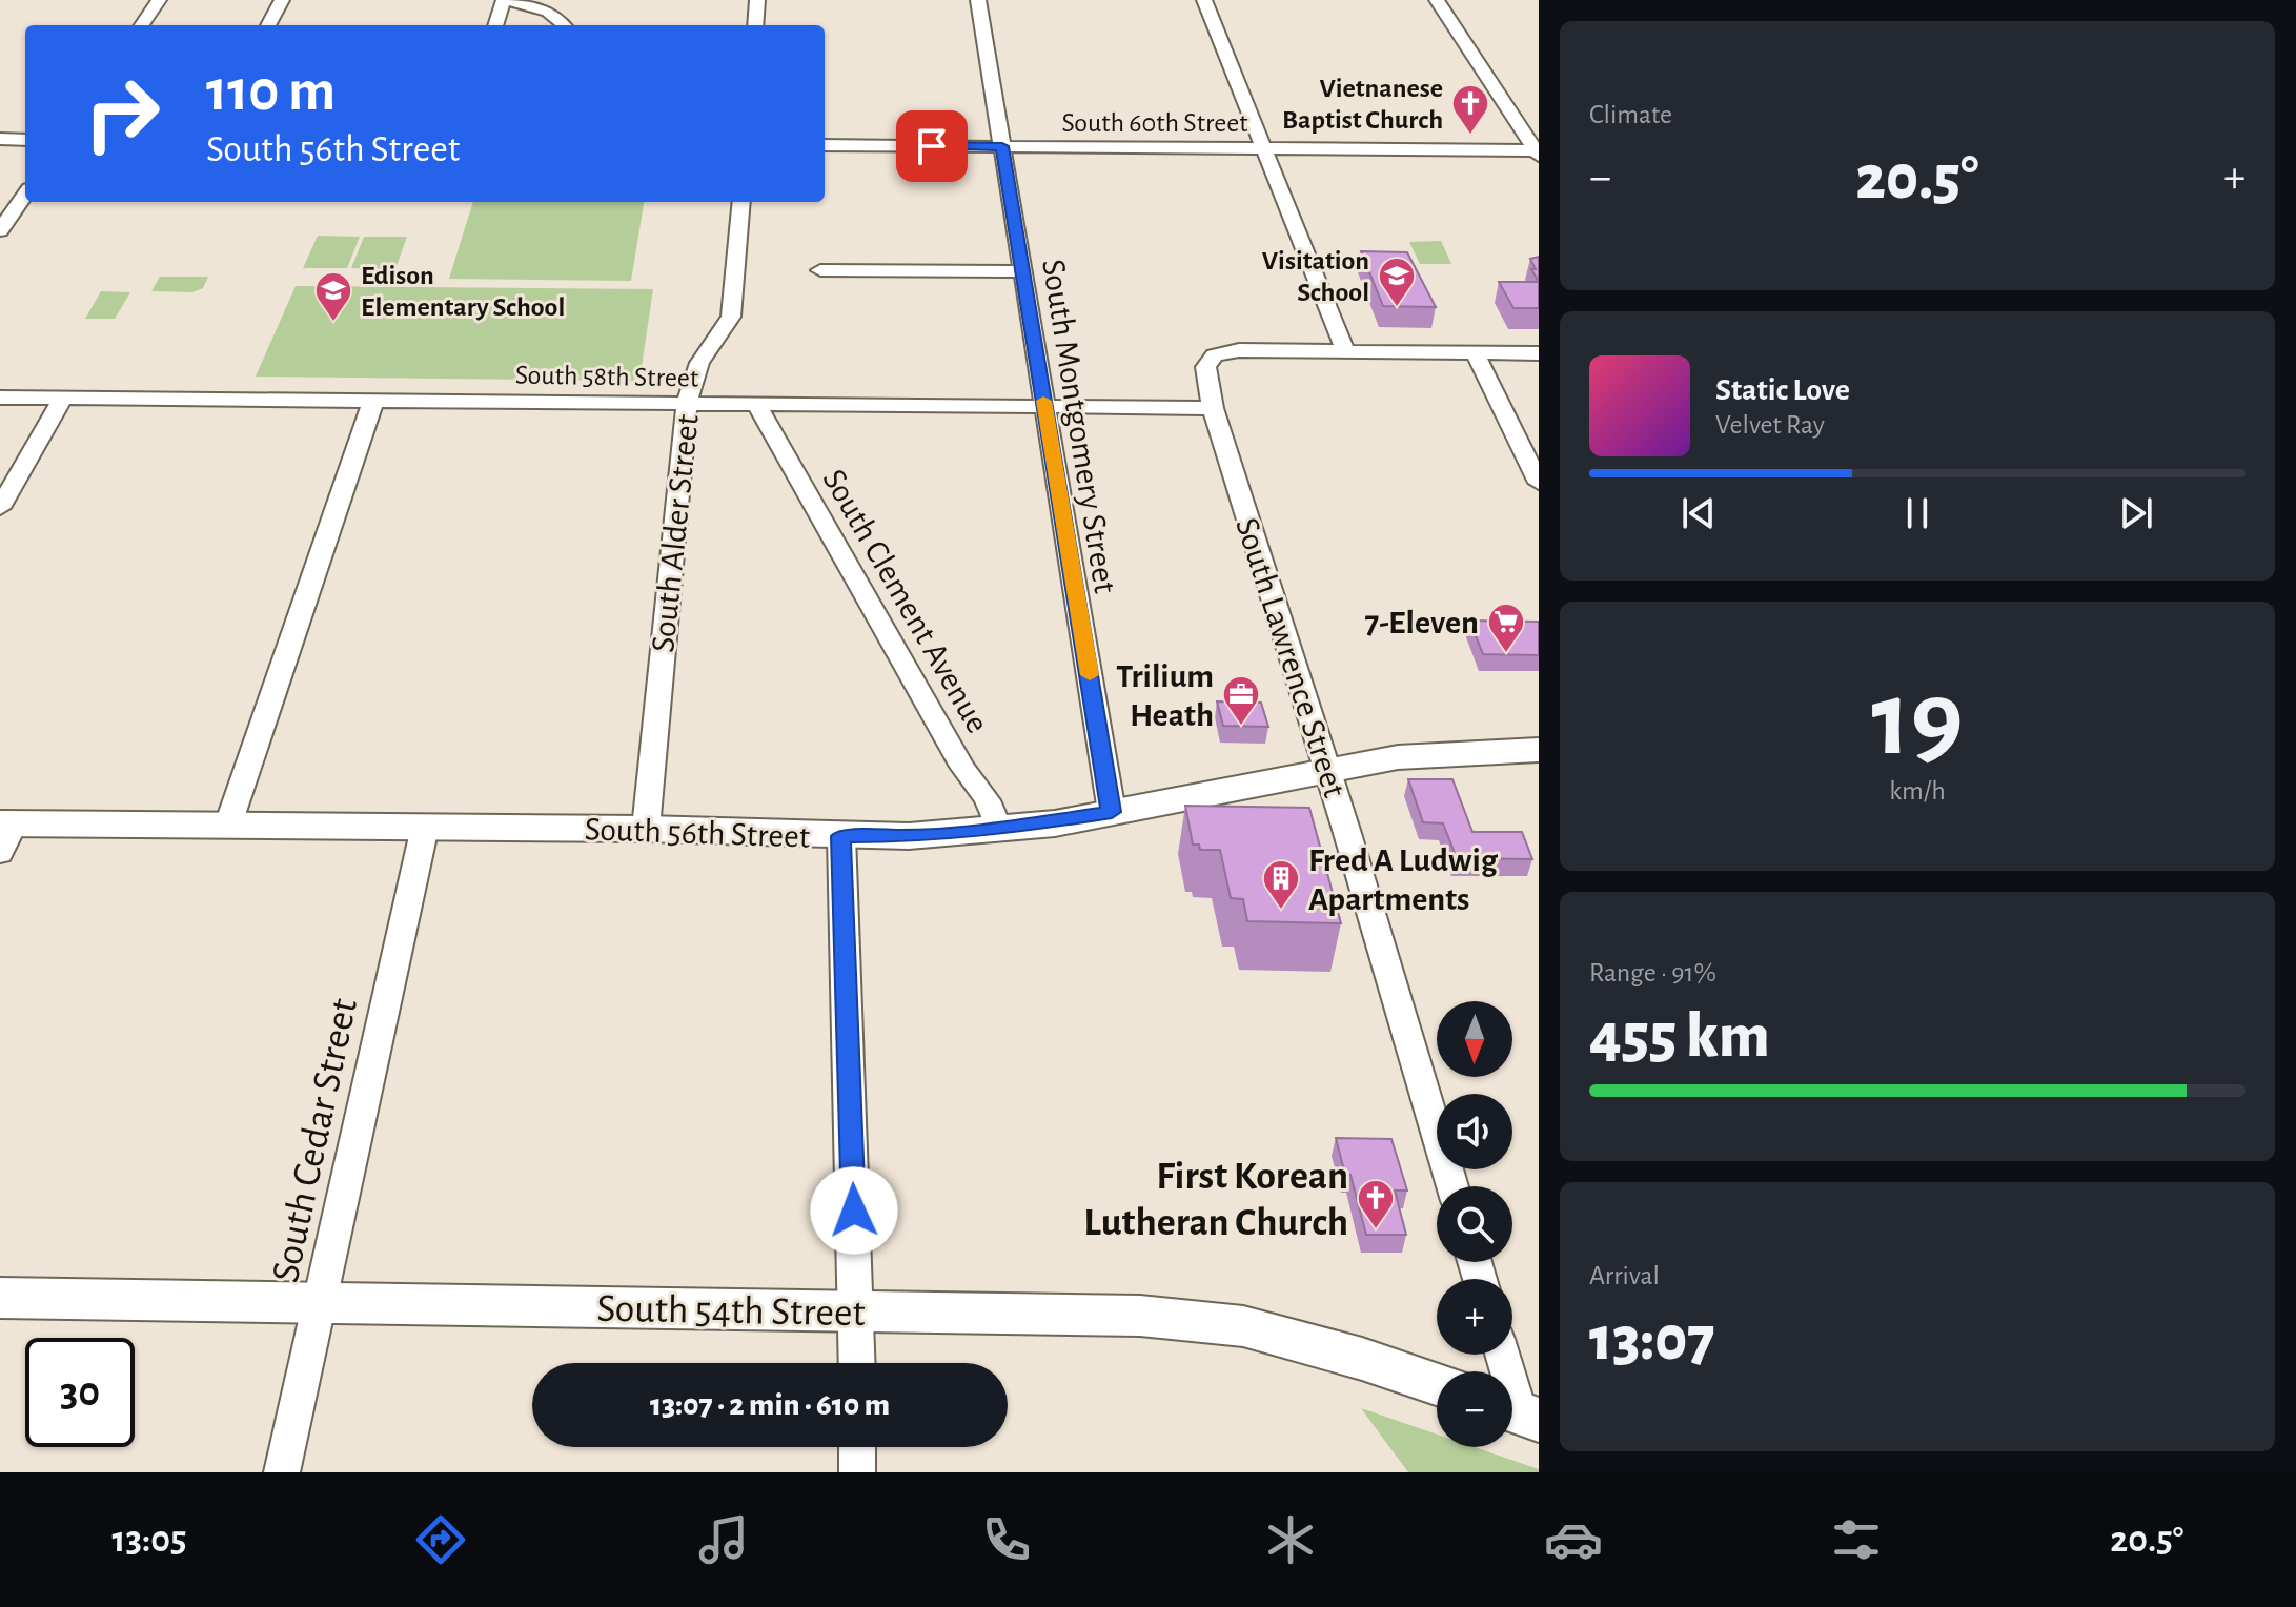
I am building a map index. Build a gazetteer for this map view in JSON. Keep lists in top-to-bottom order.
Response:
{
  "streets": {
    "main road": ["South 56th Street", "South 54th Street"],
    "street": [
      "South 60th Street",
      "South 58th Street",
      "South Montgomery Street",
      "South Alder Street",
      "South Clement Avenue",
      "South Lawrence Street",
      "South Cedar Street"
    ]
  },
  "crossings": [
    ["South 60th Street", "South Montgomery Street"],
    ["South 58th Street", "South Montgomery Street"],
    ["South 58th Street", "South Alder Street"],
    ["South 58th Street", "South Clement Avenue"],
    ["South 58th Street", "South Lawrence Street"],
    ["South Montgomery Street", "South 56th Street"],
    ["South Alder Street", "South 56th Street"],
    ["South Clement Avenue", "South 56th Street"],
    ["South Lawrence Street", "South 56th Street"],
    ["South 56th Street", "South Cedar Street"],
    ["South Cedar Street", "South 54th Street"]
  ],
  "places": {
    "church": ["Vietnanese Baptist Church", "First Korean Lutheran Church"],
    "school or university": ["Visitation School", "Edison Elementary School"],
    "supermarket": ["7-Eleven"],
    "office": ["Trilium Heath"],
    "building": ["Fred A Ludwig Apartments"]
  },
  "north": "bottom",
  "page": {
    "tile": [
      "Climate",
      ["19", "km/h"],
      ["Range · 91%", "455 km"],
      ["Arrival", "13:07"]
    ],
    "turn": ["110 m", "South 56th Street"],
    "heat": ["−", "20.5°", "+"],
    "song": ["Static Love", "Velvet Ray"],
    "map_buttons": ["+", "−"],
    "limit": "30",
    "trip": "13:07 · 2 min · 610 m",
    "tabs": ["13:05", "20.5°"]
  }
}
